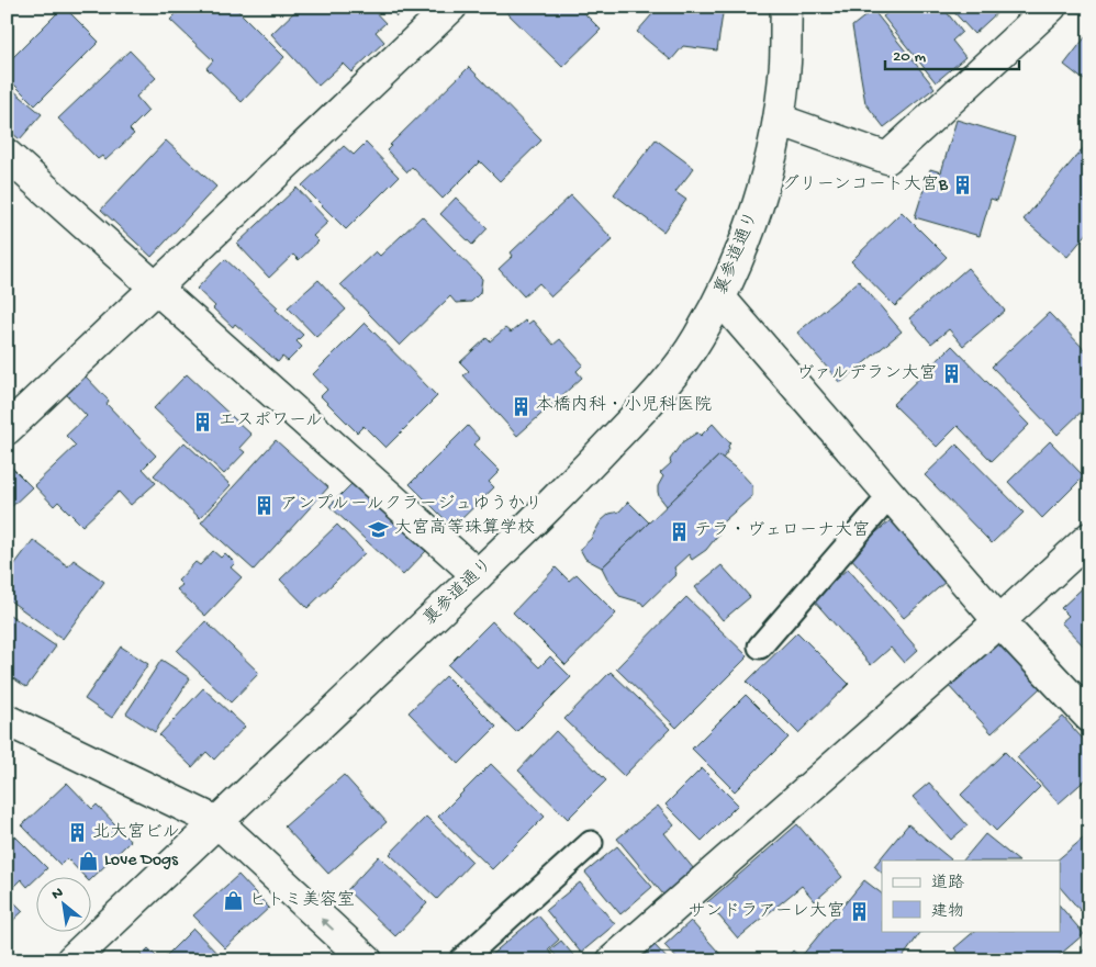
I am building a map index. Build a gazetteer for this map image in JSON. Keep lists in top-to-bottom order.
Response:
{
  "streets": {
    "street": ["裏参道通り"]
  },
  "places": {
    "building": [
      "グリーンコート大宮B",
      "ヴァルデラン大宮",
      "本橋内科・小児科医院",
      "エスポワール",
      "アンプルールクラージュゆうかり",
      "テラ・ヴェローナ大宮",
      "北大宮ビル",
      "サンドラアーレ大宮"
    ],
    "school or university": ["大宮高等珠算学校"],
    "shop": ["Love Dogs", "ヒトミ美容室"]
  },
  "legend": ["道路", "建物"],
  "scale_bar": "20 m",
  "north": "top left"
}
